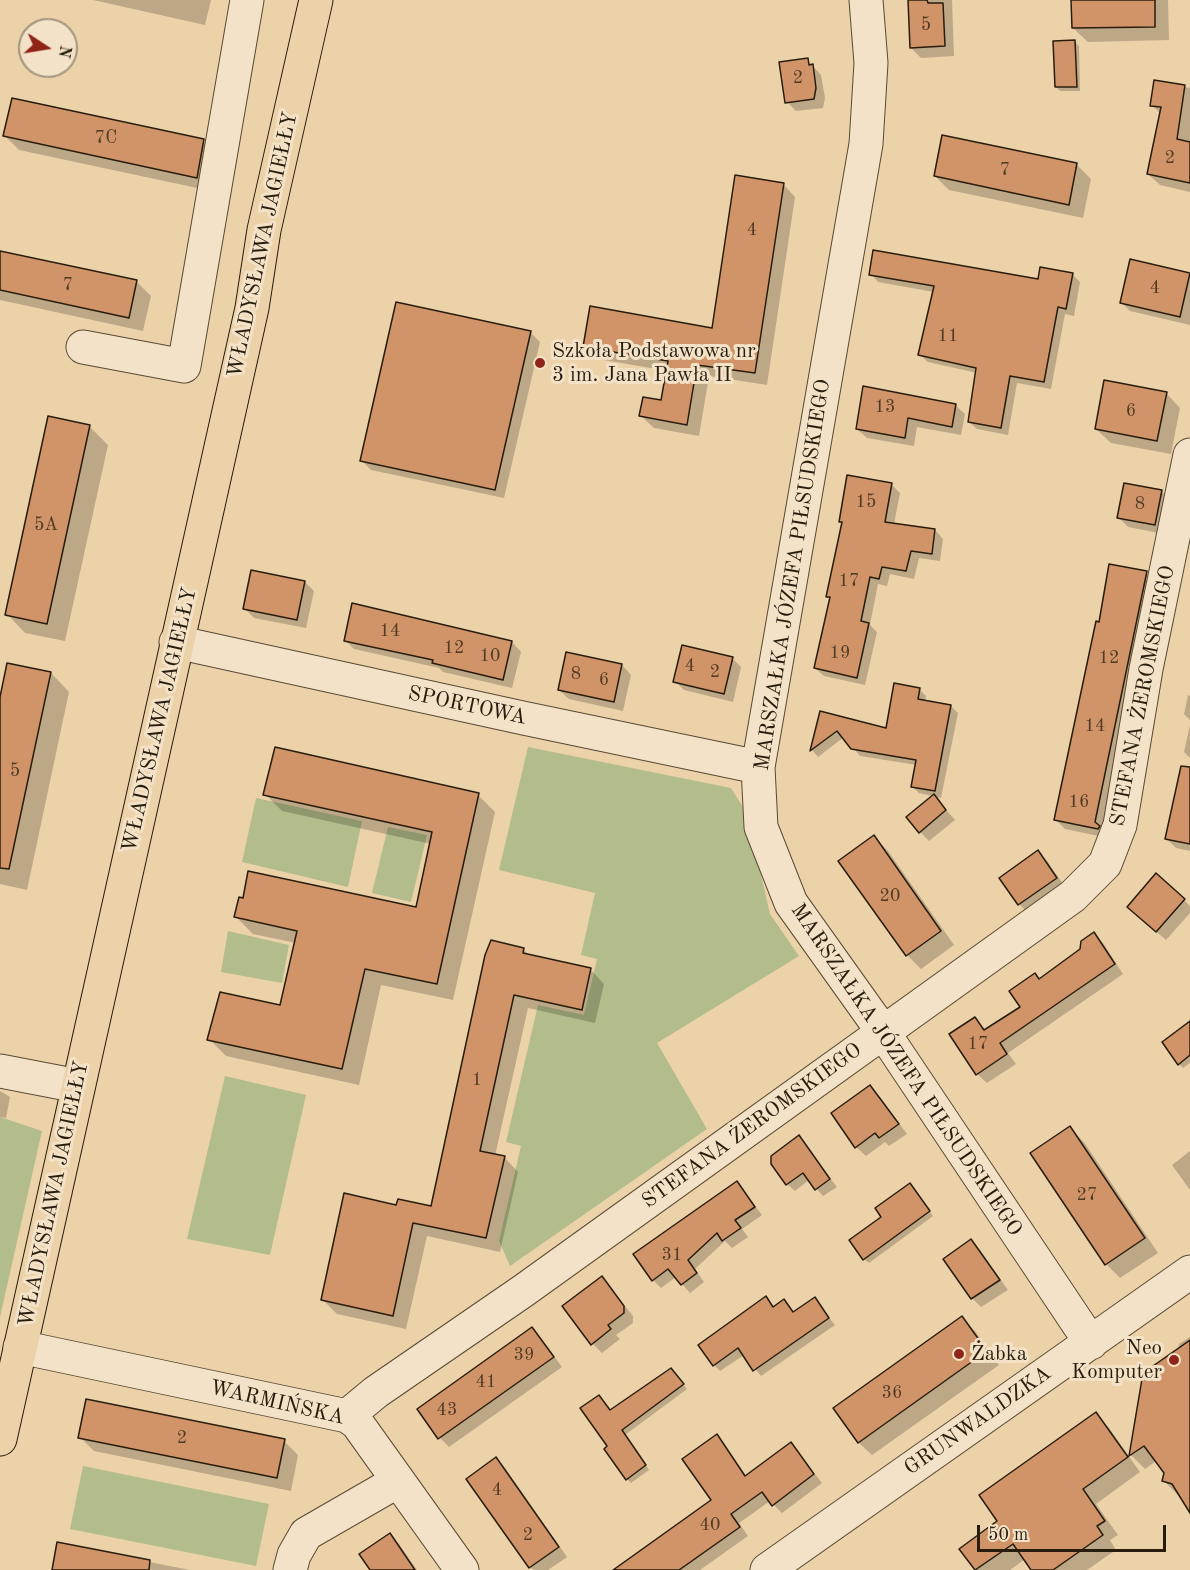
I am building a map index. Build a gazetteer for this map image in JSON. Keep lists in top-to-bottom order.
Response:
{
  "streets": {
    "main road": ["WŁADYSŁAWA JAGIEŁŁY"],
    "street": [
      "MARSZAŁKA JÓZEFA PIŁSUDSKIEGO",
      "STEFANA ŻEROMSKIEGO",
      "SPORTOWA",
      "WARMIŃSKA",
      "GRUNWALDZKA"
    ]
  },
  "crossings": [
    ["WŁADYSŁAWA JAGIEŁŁY", "SPORTOWA"],
    ["WŁADYSŁAWA JAGIEŁŁY", "WARMIŃSKA"],
    ["MARSZAŁKA JÓZEFA PIŁSUDSKIEGO", "STEFANA ŻEROMSKIEGO"],
    ["MARSZAŁKA JÓZEFA PIŁSUDSKIEGO", "SPORTOWA"],
    ["MARSZAŁKA JÓZEFA PIŁSUDSKIEGO", "GRUNWALDZKA"],
    ["STEFANA ŻEROMSKIEGO", "WARMIŃSKA"]
  ],
  "places": ["Szkoła Podstawowa nr 3 im. Jana Pawła II", "Żabka", "Neo Komputer"],
  "house_numbers": [
    "5",
    "2",
    "7C",
    "2",
    "7",
    "4",
    "7",
    "4",
    "11",
    "13",
    "6",
    "15",
    "8",
    "5A",
    "17",
    "14",
    "12",
    "19",
    "10",
    "12",
    "4",
    "2",
    "8",
    "6",
    "14",
    "5",
    "16",
    "20",
    "17",
    "1",
    "27",
    "31",
    "39",
    "41",
    "36",
    "43",
    "2",
    "4",
    "40",
    "2"
  ],
  "scale_bar": "50 m",
  "north": "right"
}
